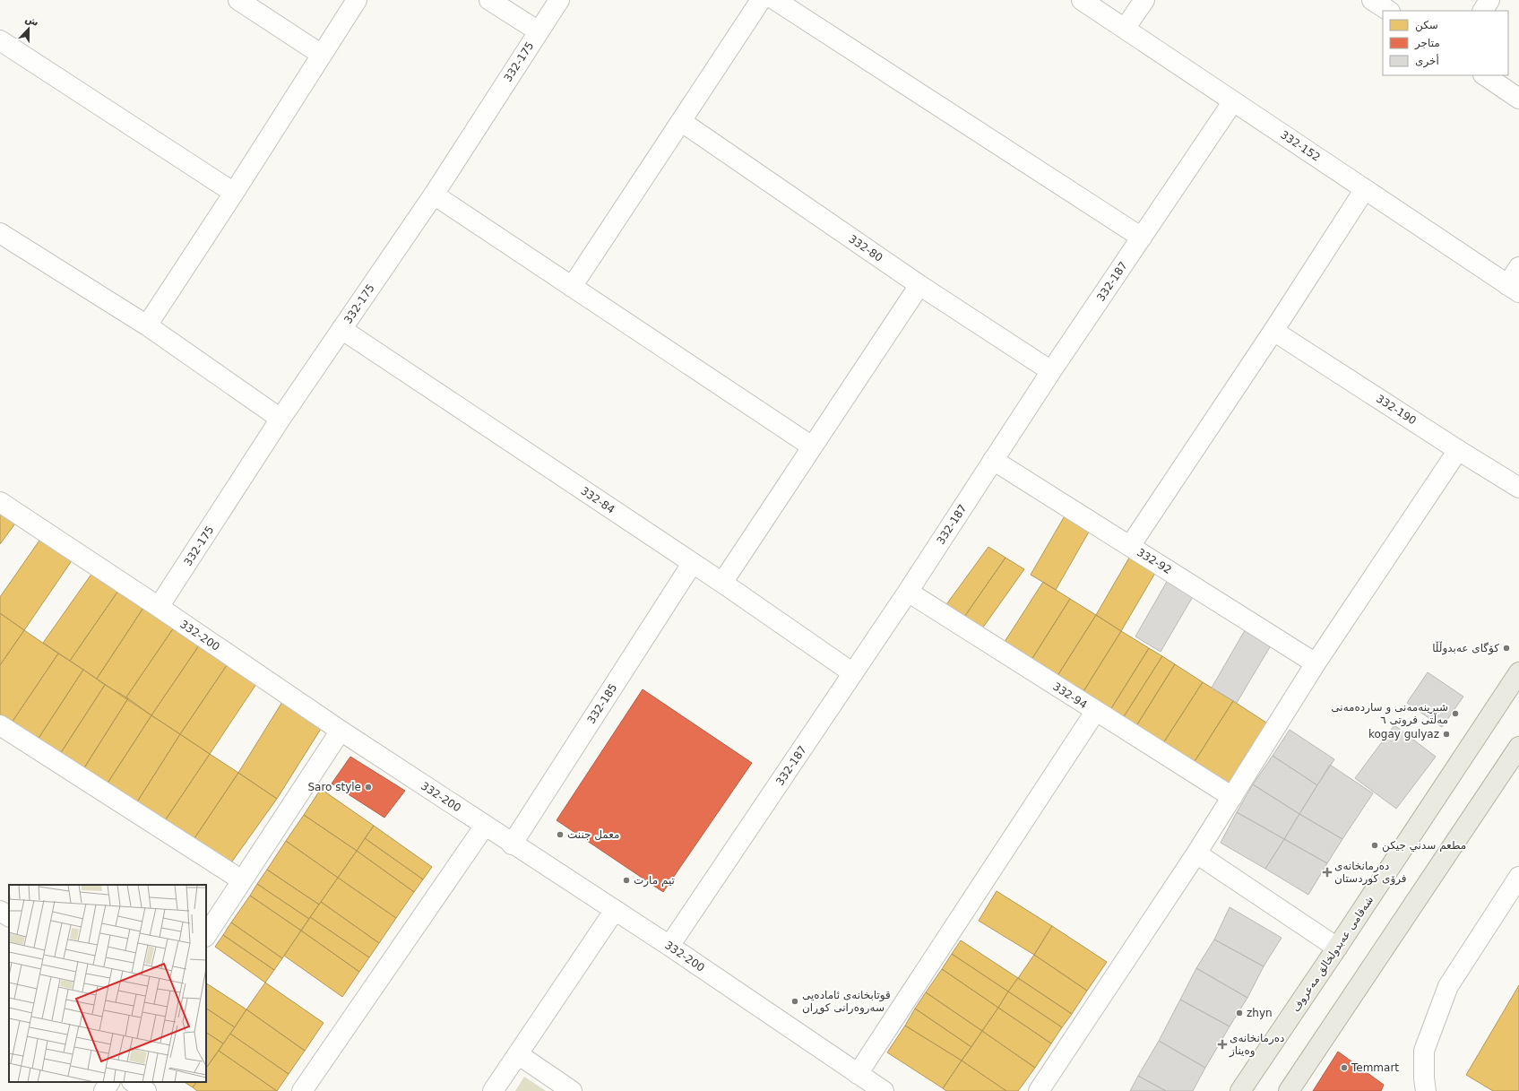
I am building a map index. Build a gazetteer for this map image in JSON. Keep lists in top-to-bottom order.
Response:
{
  "streets": {
    "main road": ["شەقامی عەبدولخالق مەعروف"],
    "street": [
      "332-175",
      "332-152",
      "332-80",
      "332-187",
      "332-190",
      "332-84",
      "332-92",
      "332-200",
      "332-94",
      "332-185"
    ]
  },
  "crossings": [
    ["332-175", "332-84"],
    ["332-175", "332-200"],
    ["332-152", "332-187"],
    ["332-80", "332-187"],
    ["332-187", "332-84"],
    ["332-187", "332-92"],
    ["332-187", "332-200"],
    ["332-187", "332-94"],
    ["332-84", "332-185"],
    ["332-200", "332-185"]
  ],
  "places": {
    "other": [
      "کۆگای عەبدوڵڵا",
      "شیرینەمەنی و ساردەمەنی مەڵتی فروتی ٦",
      "kogay gulyaz",
      "Saro style",
      "معمل جننت",
      "مطعم سدني جيكن",
      "تيم مارت",
      "قوتابخانەی ئامادەیی سەروەرانی کوڕان",
      "zhyn",
      "Temmart"
    ],
    "health": ["دەرمانخانەی فرۆی کوردستان", "دەرمانخانەی وەیناز"]
  },
  "legend": ["سكن", "متاجر", "أخرى"],
  "north": "top"
}
